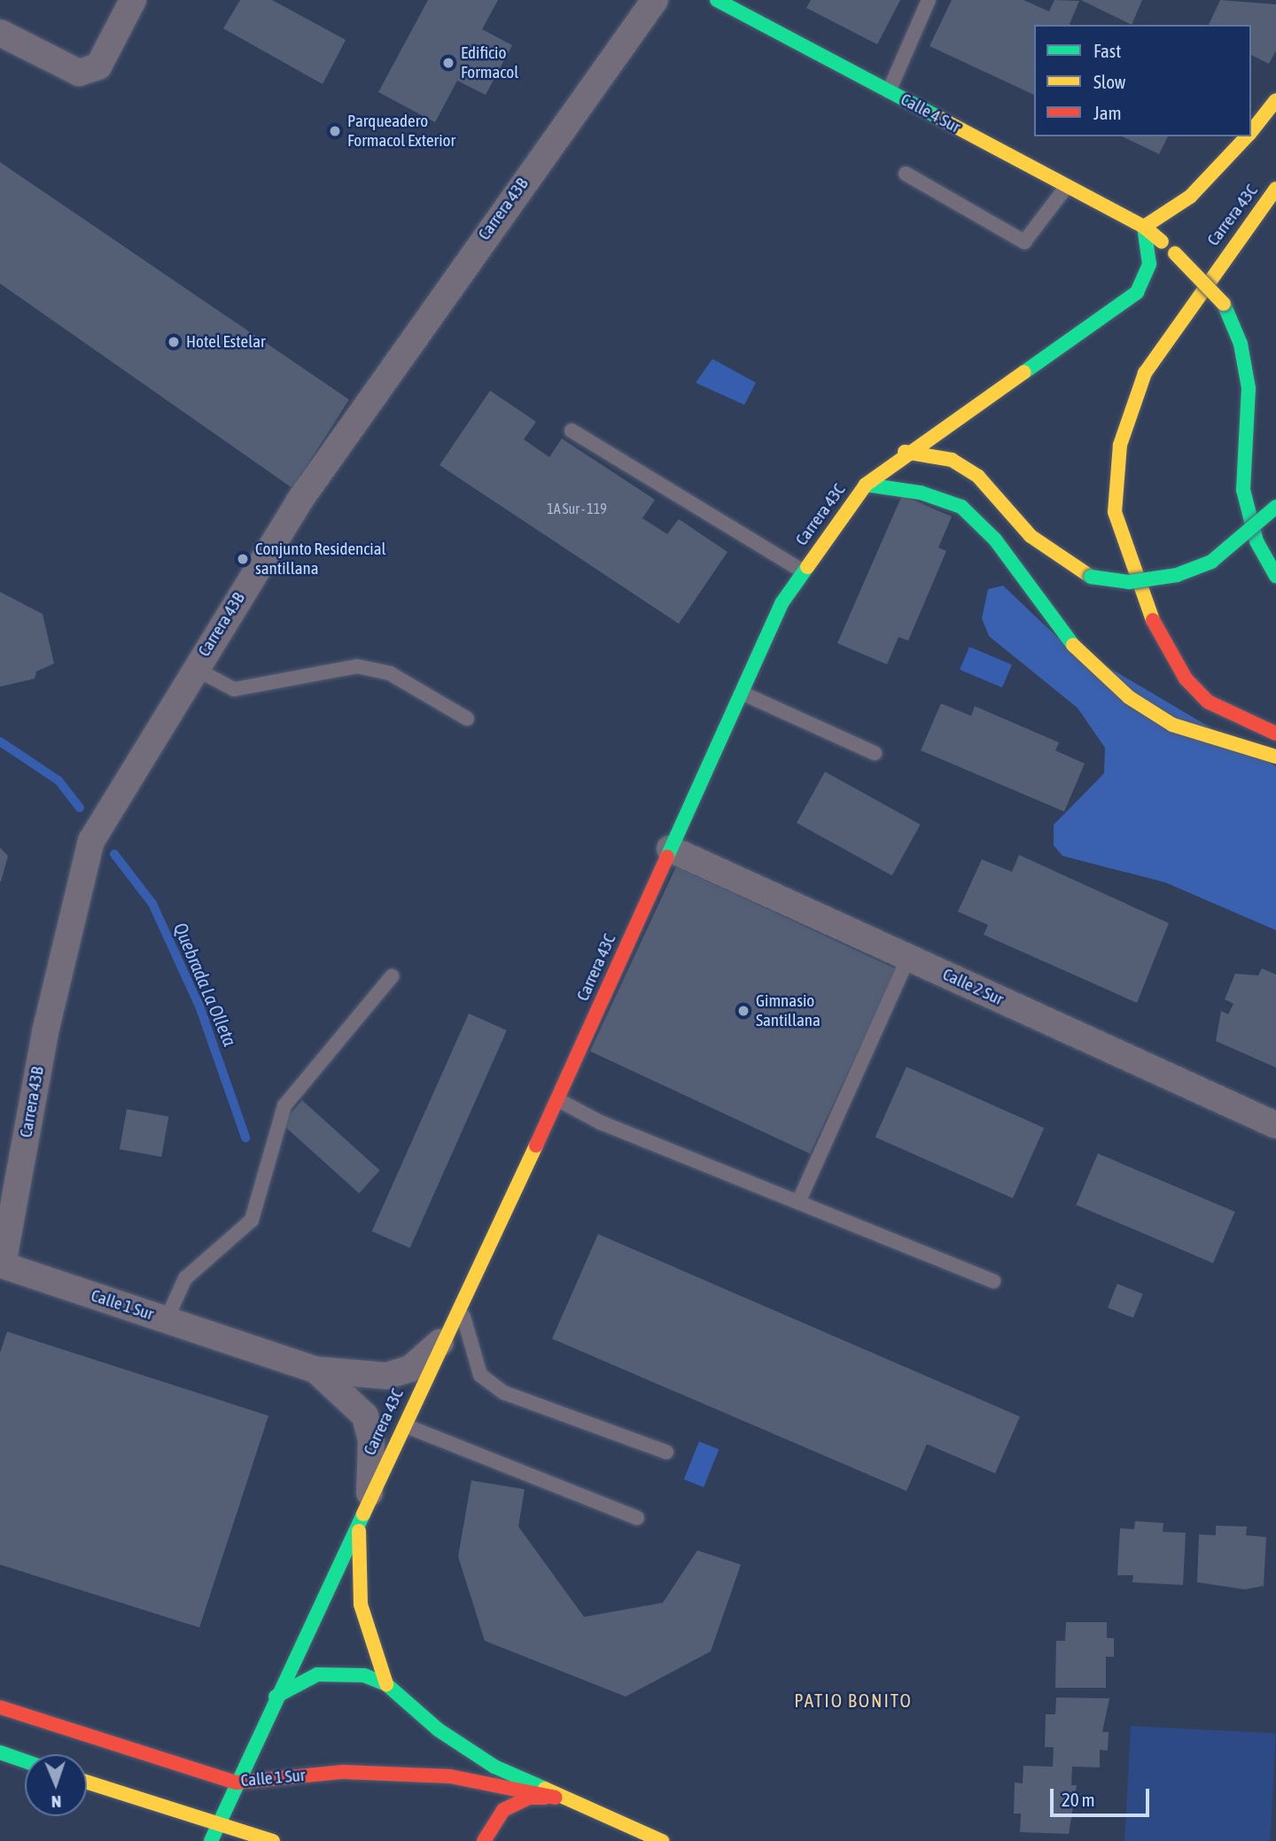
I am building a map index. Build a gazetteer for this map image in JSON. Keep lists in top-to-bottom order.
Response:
{
  "streets": {
    "street": [
      "Calle 4 Sur",
      "Carrera 43B",
      "Carrera 43C",
      "Calle 2 Sur",
      "Calle 1 Sur"
    ]
  },
  "crossings": [
    ["Calle 4 Sur", "Carrera 43C"],
    ["Carrera 43B", "Calle 1 Sur"],
    ["Carrera 43C", "Calle 2 Sur"],
    ["Carrera 43C", "Calle 1 Sur"]
  ],
  "districts": ["PATIO BONITO"],
  "water": ["Quebrada La Olleta"],
  "places": [
    "Edificio Formacol",
    "Parqueadero Formacol Exterior",
    "Hotel Estelar",
    "Conjunto Residencial santillana",
    "Gimnasio Santillana"
  ],
  "house_numbers": ["1A Sur - 119"],
  "legend": ["Fast", "Slow", "Jam"],
  "scale_bar": "20 m",
  "north": "bottom"
}
